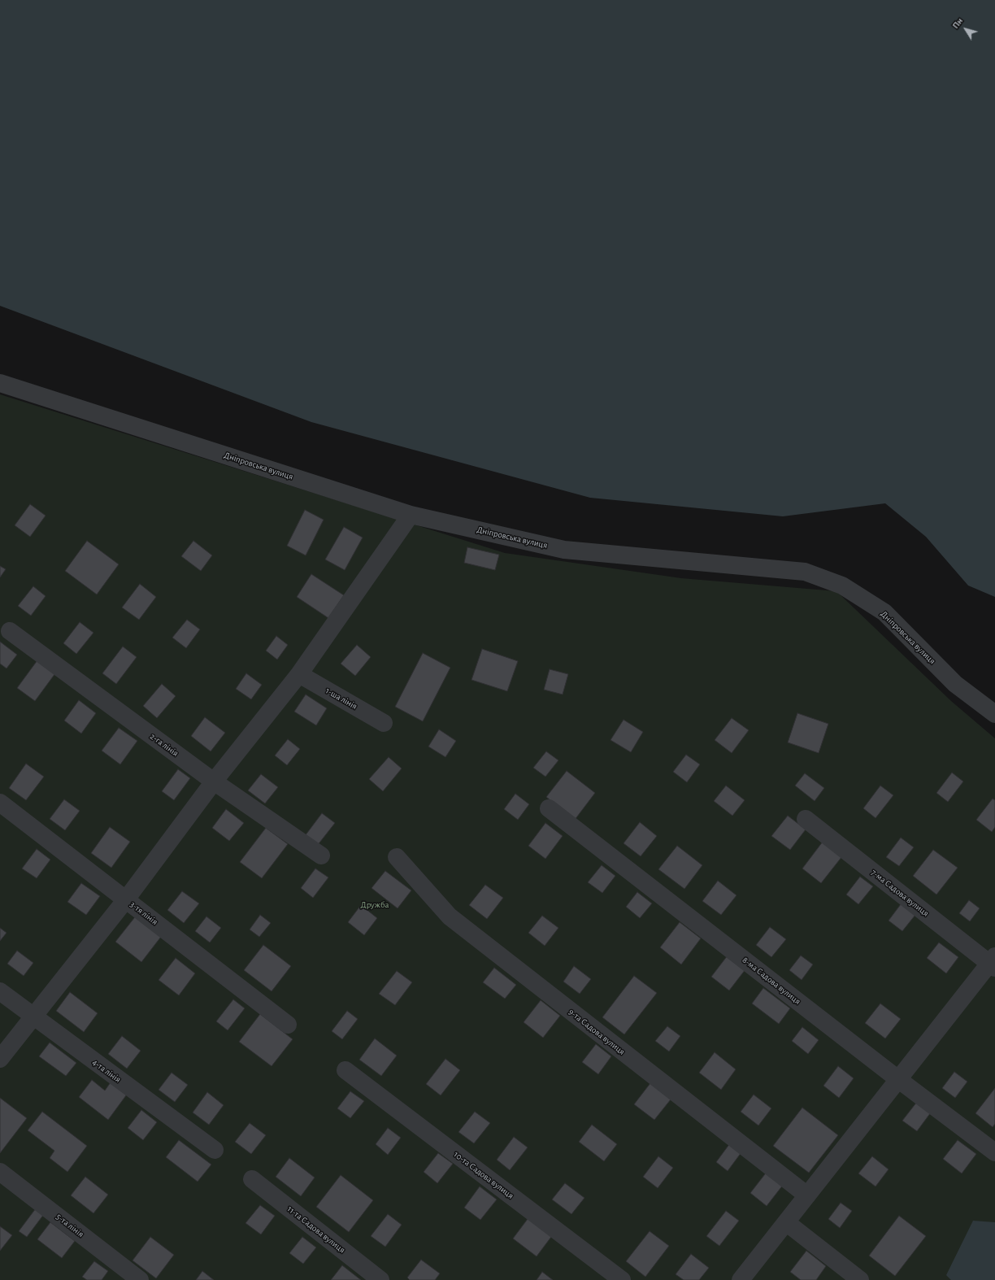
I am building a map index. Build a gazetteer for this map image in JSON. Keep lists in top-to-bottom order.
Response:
{
  "streets": {
    "street": [
      "Дніпровська вулиця",
      "1-ша лінія",
      "2-га лінія",
      "7-ма Садова вулиця",
      "3-тя лінія",
      "8-ма Садова вулиця",
      "9-та Садова вулиця",
      "4-та лінія",
      "10-та Садова вулиця",
      "5-та лінія",
      "11-та Садова вулиця"
    ]
  },
  "parks": ["Дружба"],
  "north": "top left"
}
